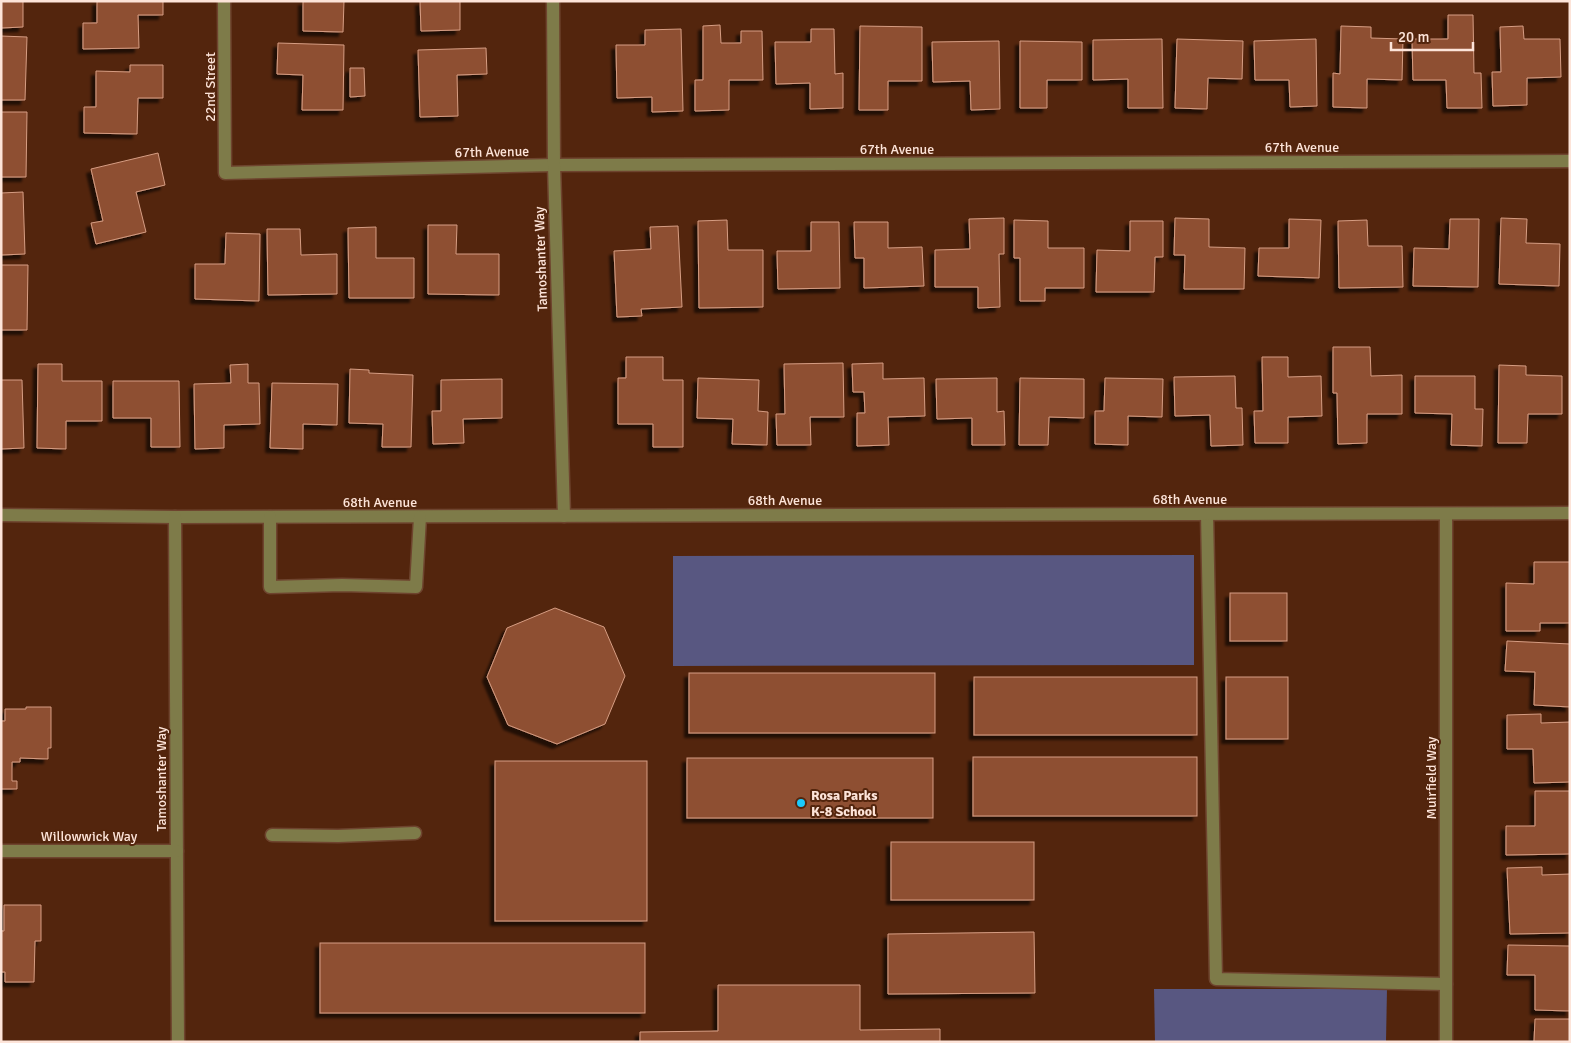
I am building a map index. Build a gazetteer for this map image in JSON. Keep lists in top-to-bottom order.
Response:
{
  "streets": {
    "street": [
      "22nd Street",
      "67th Avenue",
      "Tamoshanter Way",
      "68th Avenue",
      "Muirfield Way",
      "Willowwick Way"
    ]
  },
  "crossings": [
    ["22nd Street", "67th Avenue"],
    ["67th Avenue", "Tamoshanter Way"],
    ["Tamoshanter Way", "68th Avenue"],
    ["Tamoshanter Way", "Willowwick Way"],
    ["68th Avenue", "Muirfield Way"]
  ],
  "places": ["Rosa Parks K-8 School"],
  "scale_bar": "20 m"
}
